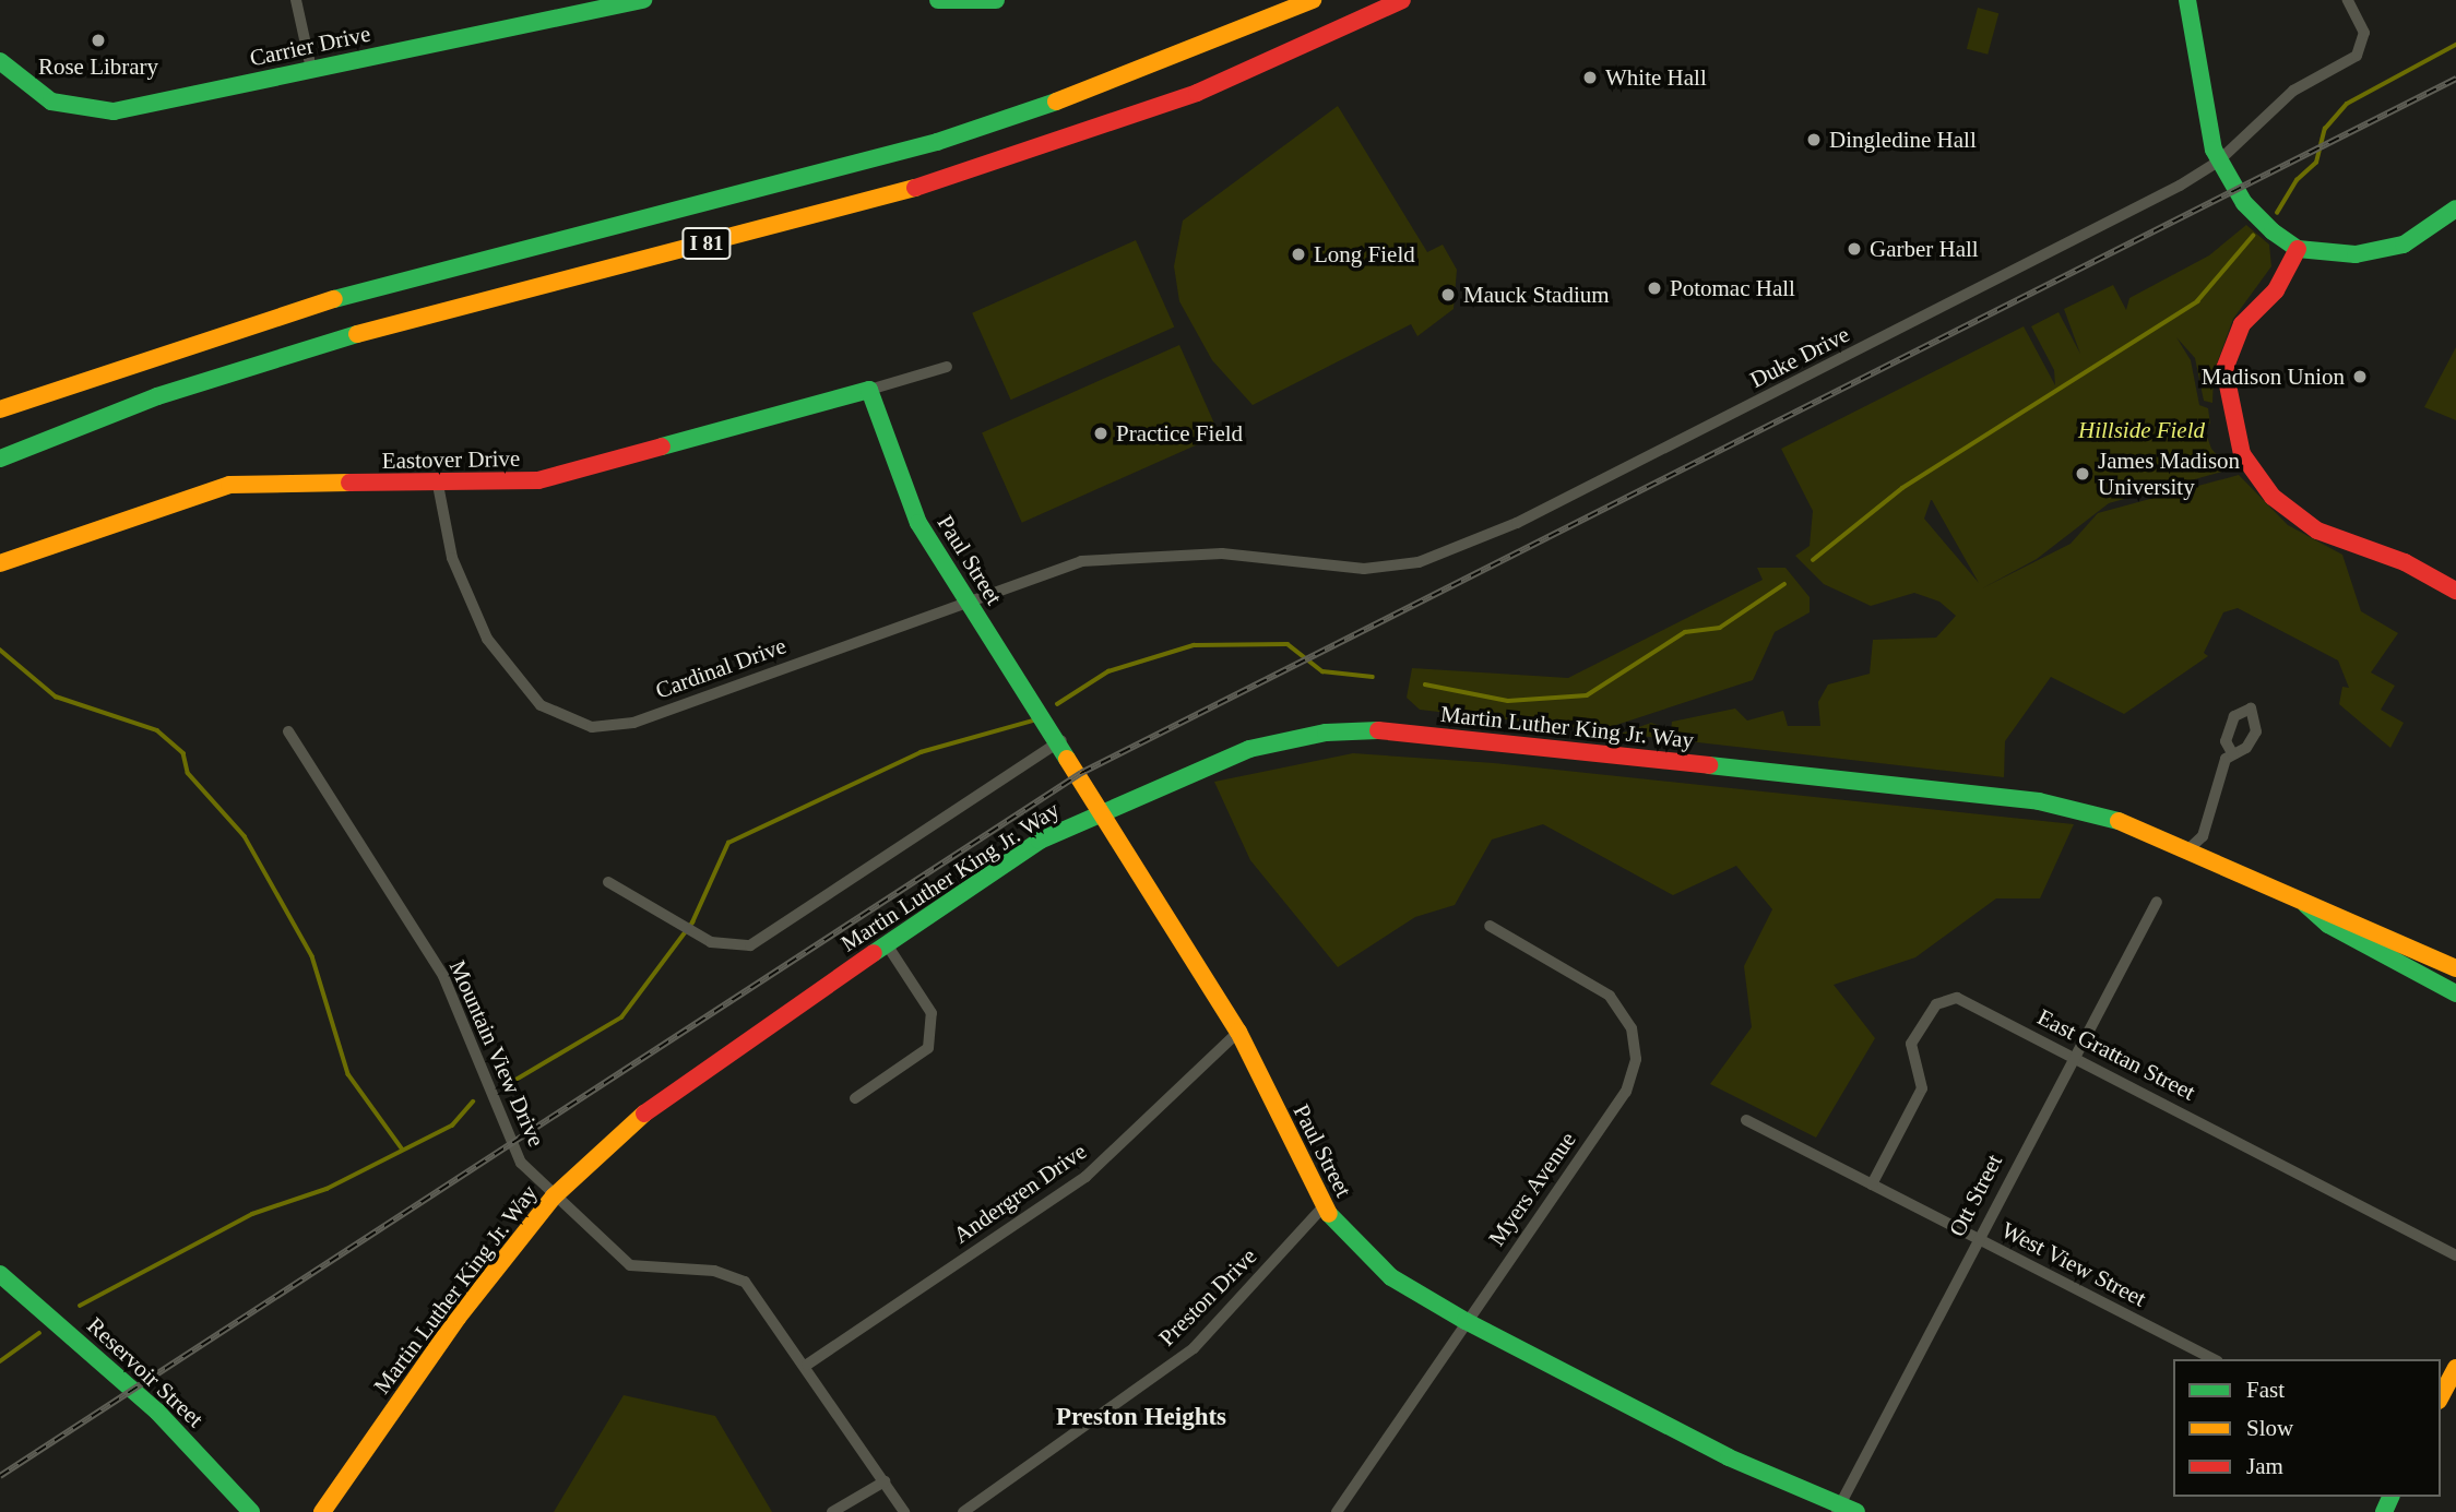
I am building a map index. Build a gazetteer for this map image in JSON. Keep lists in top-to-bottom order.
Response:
{
  "streets": {
    "main road": [
      "Carrier Drive",
      "I 81",
      "Eastover Drive",
      "Paul Street",
      "Martin Luther King Jr. Way",
      "Reservoir Street"
    ],
    "street": [
      "Duke Drive",
      "Cardinal Drive",
      "Mountain View Drive",
      "East Grattan Street",
      "Myers Avenue",
      "Andergren Drive",
      "Ott Street",
      "West View Street",
      "Preston Drive"
    ]
  },
  "crossings": [
    ["Duke Drive", "Cardinal Drive"],
    ["Eastover Drive", "Paul Street"],
    ["Eastover Drive", "Cardinal Drive"],
    ["Paul Street", "Cardinal Drive"],
    ["Paul Street", "Martin Luther King Jr. Way"],
    ["Paul Street", "Myers Avenue"],
    ["Paul Street", "Andergren Drive"],
    ["Paul Street", "Ott Street"],
    ["Paul Street", "Preston Drive"],
    ["Martin Luther King Jr. Way", "Mountain View Drive"],
    ["Mountain View Drive", "Andergren Drive"],
    ["East Grattan Street", "Ott Street"],
    ["East Grattan Street", "West View Street"],
    ["Ott Street", "West View Street"]
  ],
  "districts": ["Preston Heights"],
  "parks": ["Hillside Field"],
  "places": [
    "Rose Library",
    "White Hall",
    "Dingledine Hall",
    "Garber Hall",
    "Long Field",
    "Potomac Hall",
    "Mauck Stadium",
    "Madison Union",
    "Practice Field",
    "James Madison University"
  ],
  "legend": ["Fast", "Slow", "Jam"]
}
